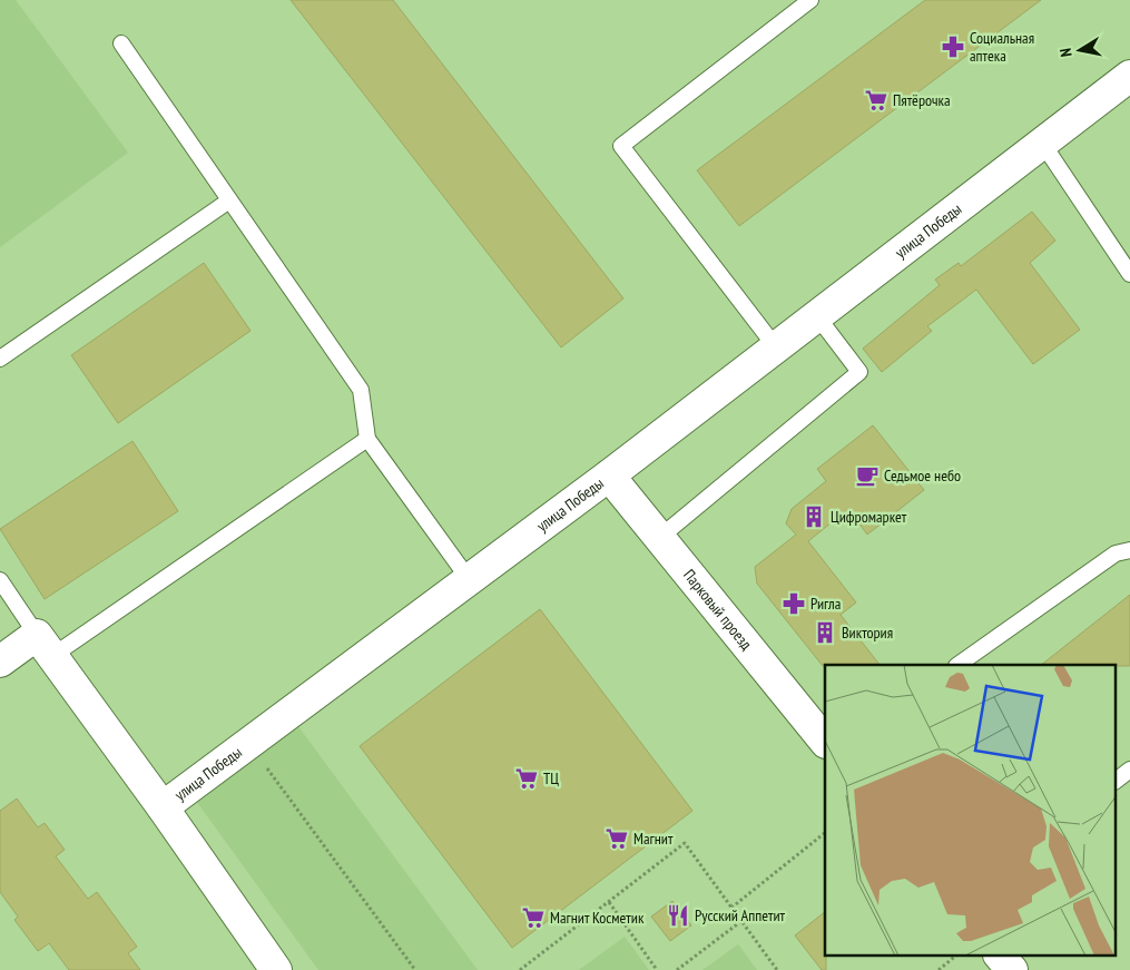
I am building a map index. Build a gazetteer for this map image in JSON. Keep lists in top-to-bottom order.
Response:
{
  "streets": {
    "street": ["улица Победы", "Парковый проезд"]
  },
  "crossings": [
    ["улица Победы", "Парковый проезд"]
  ],
  "places": {
    "pharmacy": ["Социальная аптека", "Ригла"],
    "supermarket": [
      "Пятёрочка",
      "ТЦ",
      "Магнит",
      "Магнит Косметик"
    ],
    "cafe": ["Седьмое небо"],
    "building": ["Цифромаркет", "Виктория"],
    "restaurant": ["Русский Аппетит"]
  },
  "north": "left"
}
